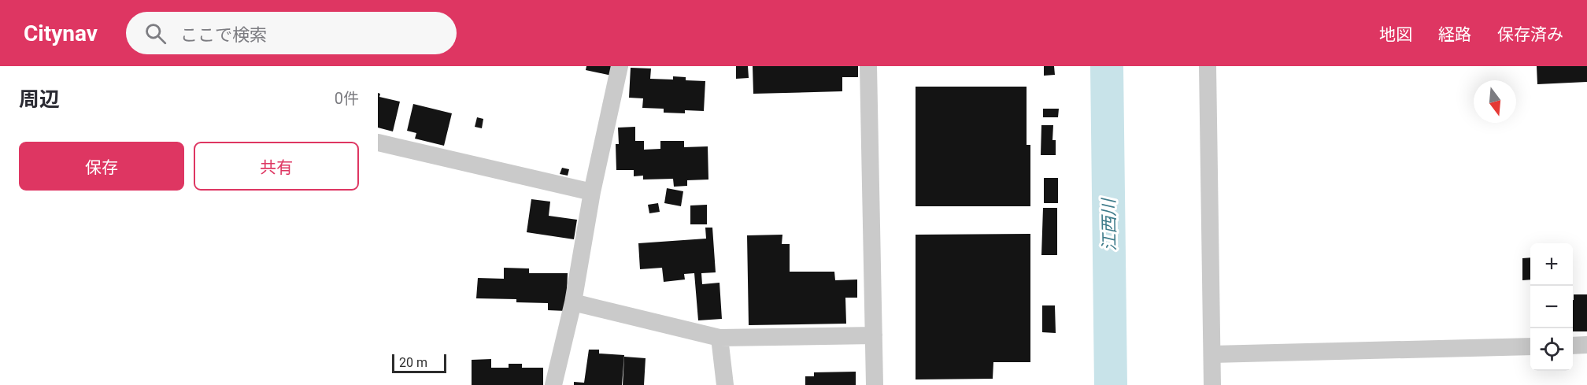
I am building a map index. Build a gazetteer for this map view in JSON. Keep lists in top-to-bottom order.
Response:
{
  "water": ["江西川"],
  "scale_bar": "20 m",
  "north": "bottom",
  "page": {
    "header": "Citynav",
    "search": "ここで検索",
    "nav": ["地図", "経路", "保存済み"],
    "heading": ["周辺", "0件"],
    "buttons": ["保存", "共有"],
    "map_buttons": ["+", "−"],
    "scale": "20 m"
  }
}
